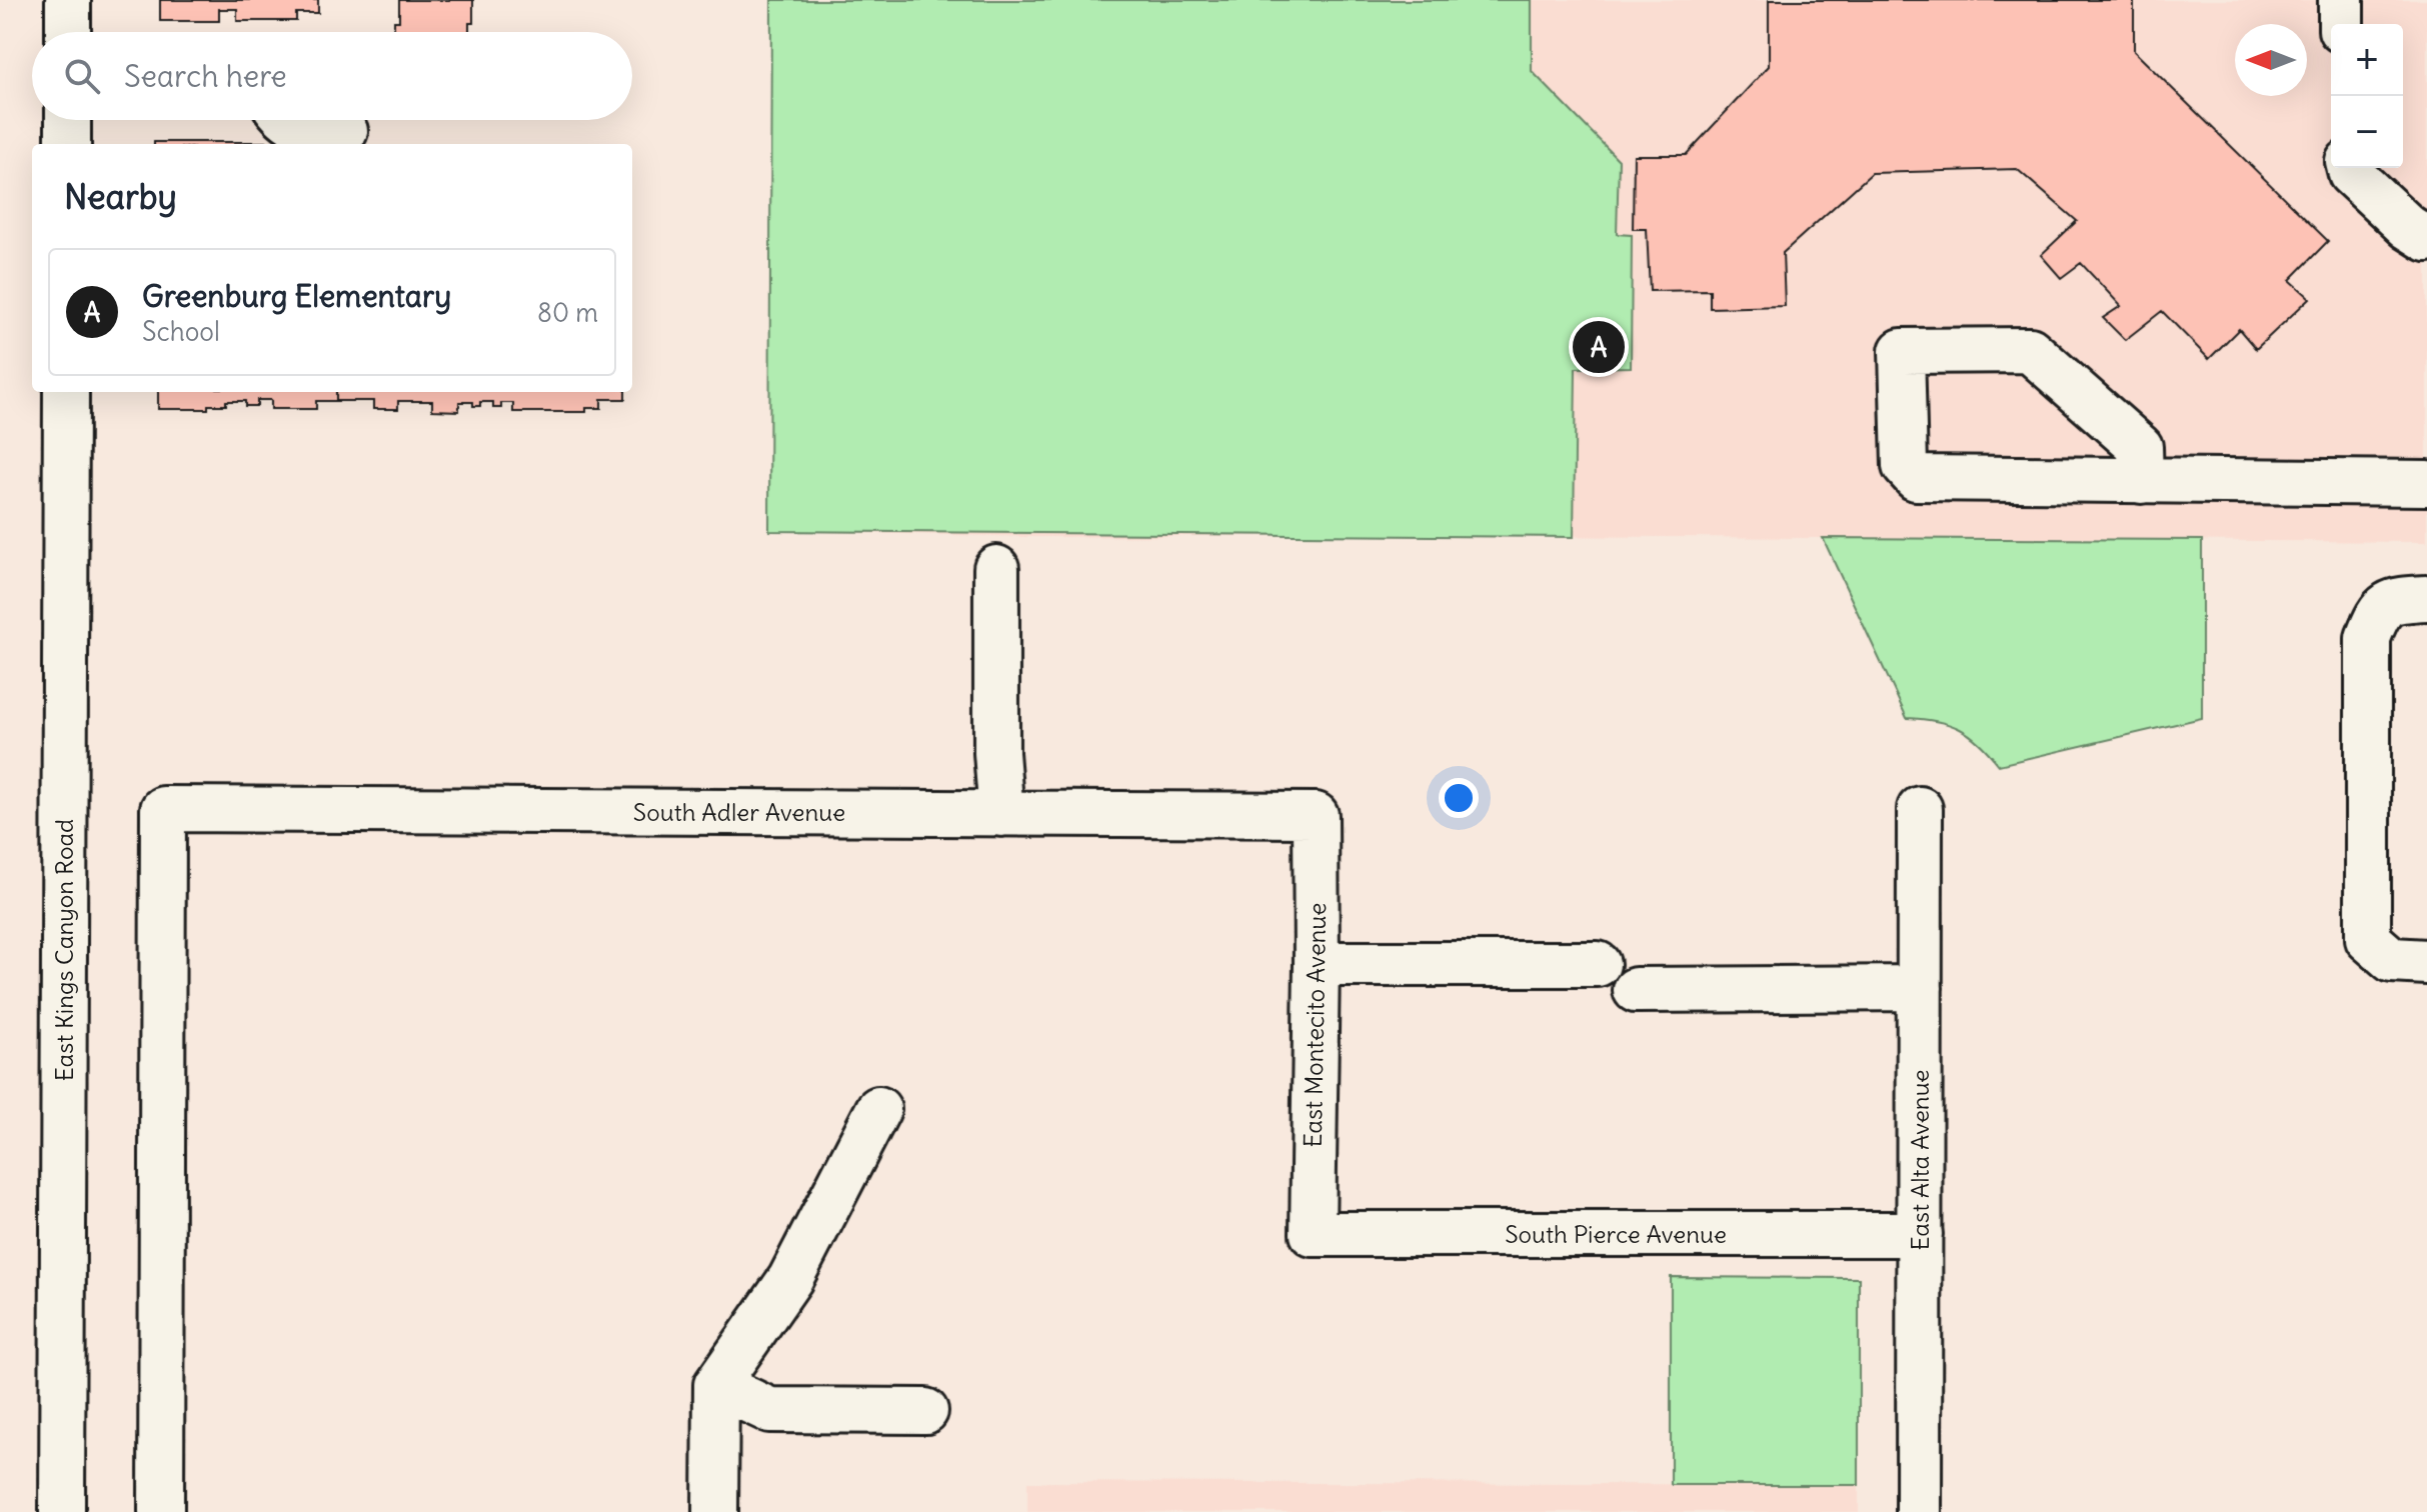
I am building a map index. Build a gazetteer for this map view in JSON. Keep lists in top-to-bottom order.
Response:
{
  "streets": {
    "street": [
      "South Adler Avenue",
      "East Kings Canyon Road",
      "East Montecito Avenue",
      "East Alta Avenue",
      "South Pierce Avenue"
    ]
  },
  "crossings": [
    ["South Adler Avenue", "East Montecito Avenue"],
    ["East Montecito Avenue", "South Pierce Avenue"],
    ["East Alta Avenue", "South Pierce Avenue"]
  ],
  "north": "left",
  "page": {
    "map_buttons": ["+", "−"],
    "search": "Search here",
    "heading": "Nearby",
    "list": [
      {
        "mark": "A",
        "name": "Greenburg Elementary",
        "note": "School",
        "value": "80 m"
      }
    ],
    "pins": "A"
  }
}
